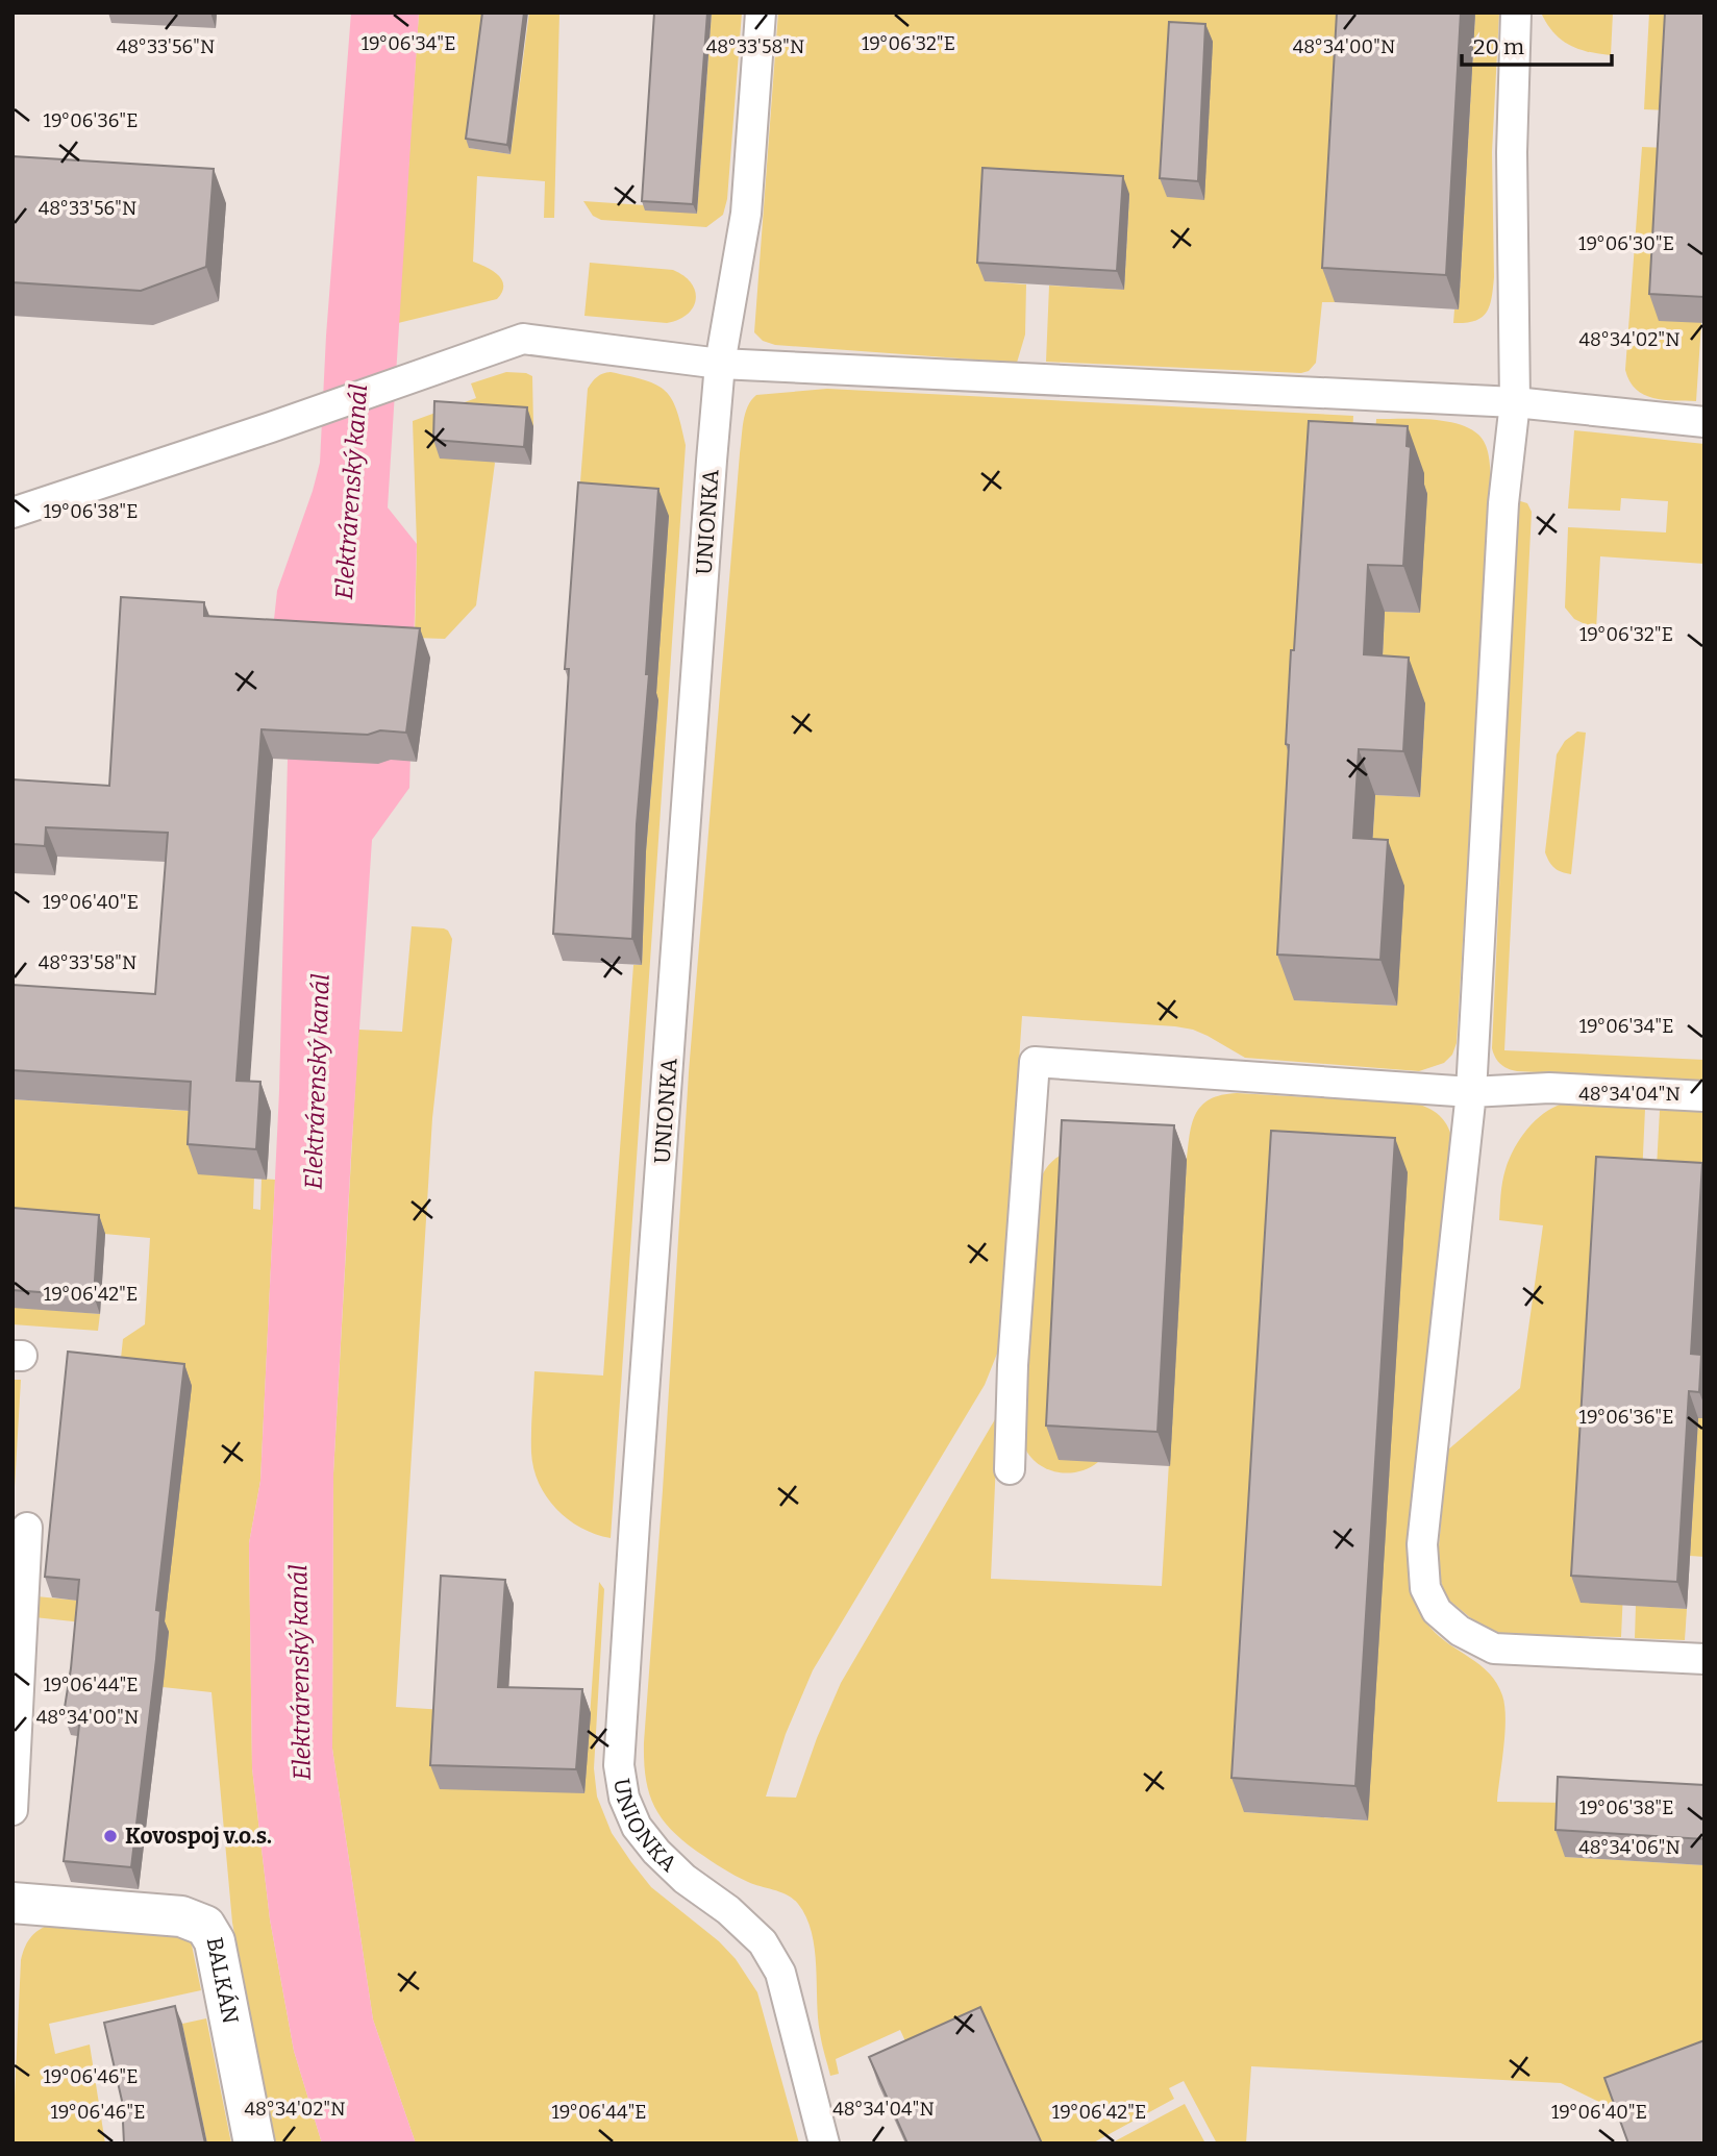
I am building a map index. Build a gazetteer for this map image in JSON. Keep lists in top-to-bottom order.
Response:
{
  "streets": {
    "street": ["BALKÁN"],
    "lane": ["UNIONKA"]
  },
  "water": ["Elektrárenský kanál"],
  "places": ["Kovospoj v.o.s."],
  "scale_bar": "20 m",
  "coordinates": [
    "19°06'34\"E",
    "19°06'32\"E",
    "48°33'56\"N",
    "48°33'58\"N",
    "48°34'00\"N",
    "19°06'36\"E",
    "19°06'30\"E",
    "48°34'02\"N",
    "19°06'38\"E",
    "19°06'40\"E",
    "48°34'04\"N",
    "19°06'42\"E",
    "19°06'44\"E",
    "48°34'06\"N",
    "19°06'46\"E"
  ]
}
